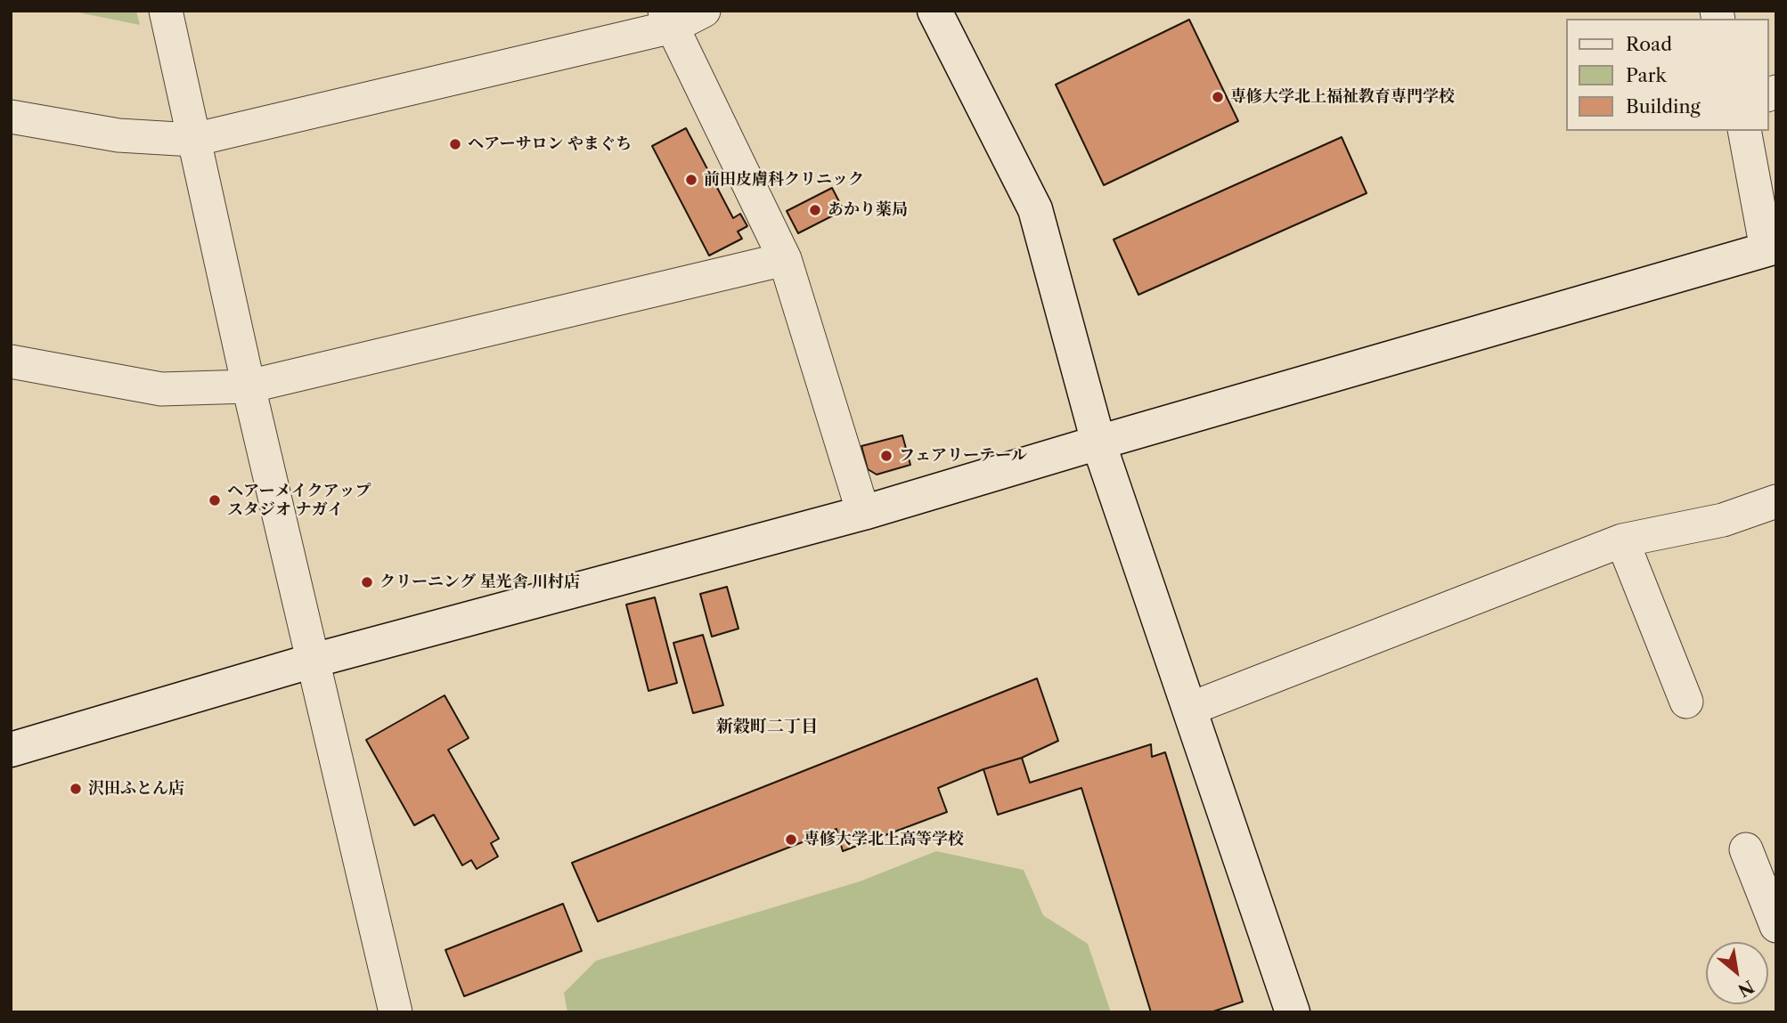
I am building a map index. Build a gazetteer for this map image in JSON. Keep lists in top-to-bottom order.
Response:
{
  "districts": ["新穀町二丁目"],
  "places": [
    "専修大学北上福祉教育専門学校",
    "ヘアーサロン やまぐち",
    "前田皮膚科クリニック",
    "あかり薬局",
    "フェアリーテール",
    "ヘアーメイクアップ スタジオ ナガイ",
    "クリーニング 星光舎 川村店",
    "沢田ふとん店",
    "専修大学北上高等学校"
  ],
  "legend": ["Road", "Park", "Building"],
  "north": "bottom right"
}
